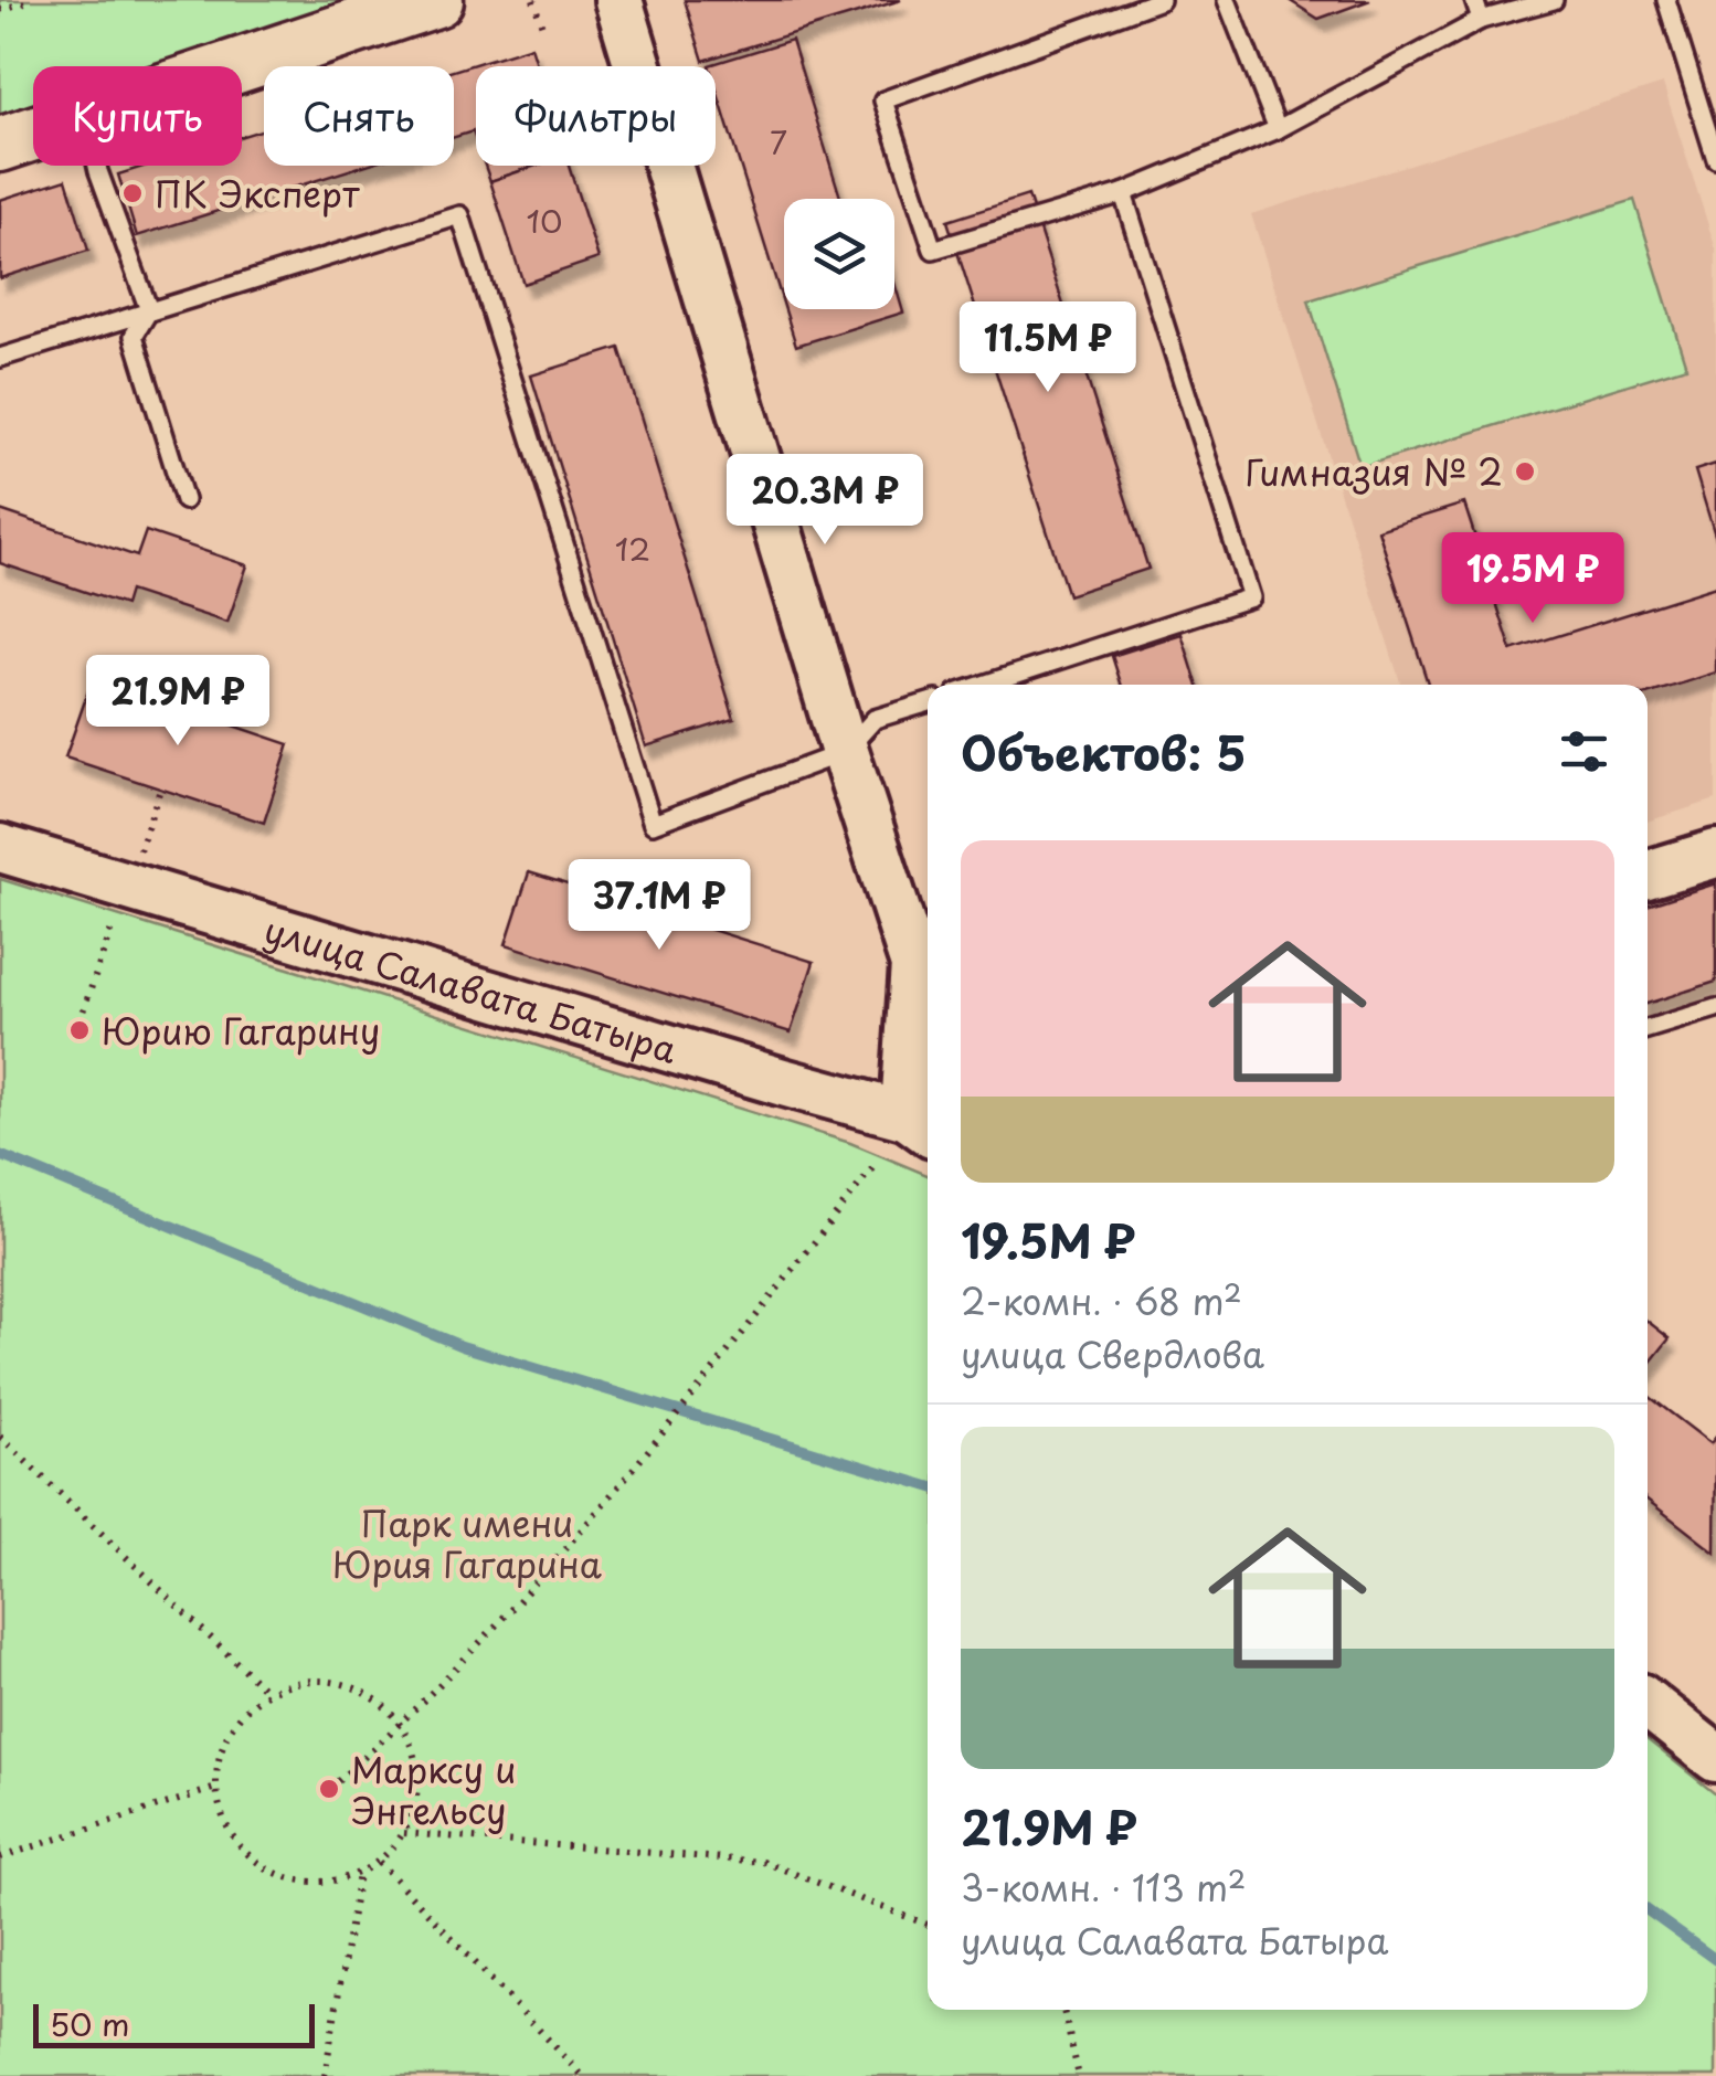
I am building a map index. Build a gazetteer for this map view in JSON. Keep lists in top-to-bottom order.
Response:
{
  "streets": {
    "street": ["улица Салавата Батыра"]
  },
  "parks": ["Парк имени Юрия Гагарина"],
  "places": [
    "ПК Эксперт",
    "Гимназия № 2",
    "Юрию Гагарину",
    "Марксу и Энгельсу"
  ],
  "house_numbers": ["7", "10", "12"],
  "scale_bar": "50 m",
  "page": {
    "chip": ["Купить", "Снять", "Фильтры"],
    "price": [
      "11.5M ₽",
      "20.3M ₽",
      "19.5M ₽",
      "21.9M ₽",
      "37.1M ₽"
    ],
    "heading": "Объектов: 5",
    "list": [
      {
        "name": "19.5M ₽",
        "note": "2-комн. · 68 m² · улица Свердлова"
      },
      {
        "name": "21.9M ₽",
        "note": "3-комн. · 113 m² · улица Салавата Батыра"
      }
    ],
    "scale": "50 m"
  }
}
